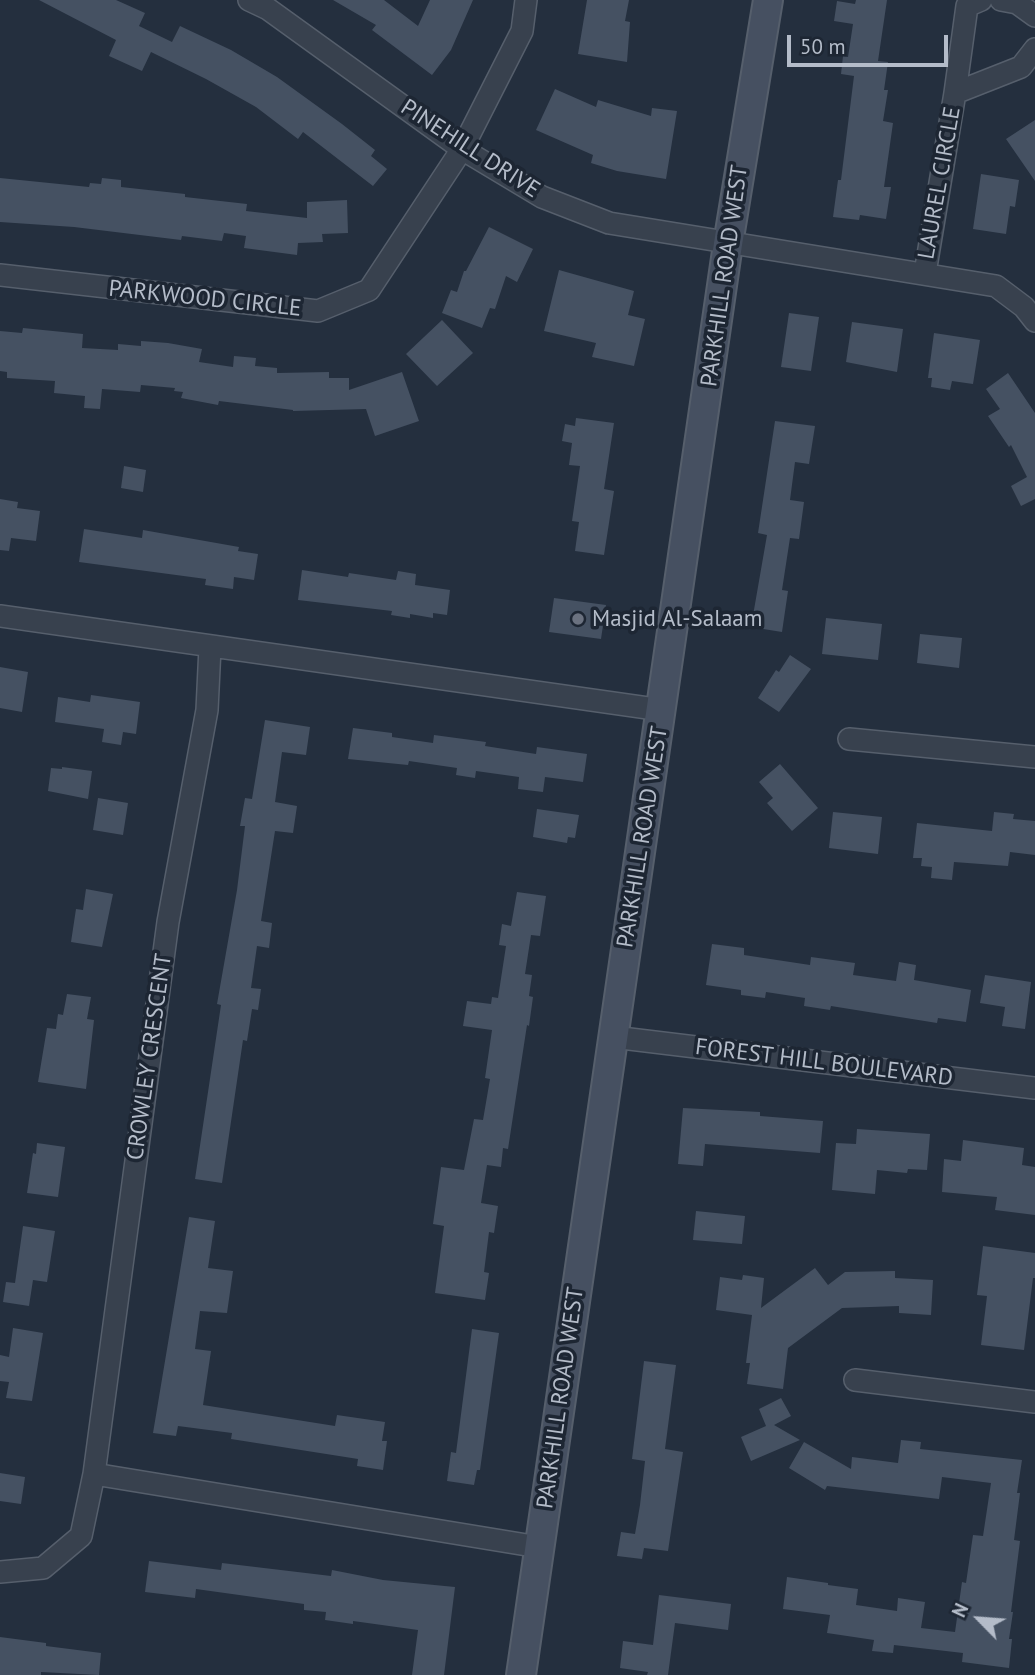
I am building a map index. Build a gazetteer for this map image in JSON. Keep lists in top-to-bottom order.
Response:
{
  "streets": {
    "main road": ["PARKHILL ROAD WEST"],
    "street": [
      "PINEHILL DRIVE",
      "LAUREL CIRCLE",
      "PARKWOOD CIRCLE",
      "CROWLEY CRESCENT",
      "FOREST HILL BOULEVARD"
    ]
  },
  "crossings": [
    ["PINEHILL DRIVE", "LAUREL CIRCLE"],
    ["PINEHILL DRIVE", "PARKHILL ROAD WEST"],
    ["PINEHILL DRIVE", "PARKWOOD CIRCLE"],
    ["PARKHILL ROAD WEST", "FOREST HILL BOULEVARD"]
  ],
  "places": ["Masjid Al-Salaam"],
  "scale_bar": "50 m",
  "north": "top left"
}
